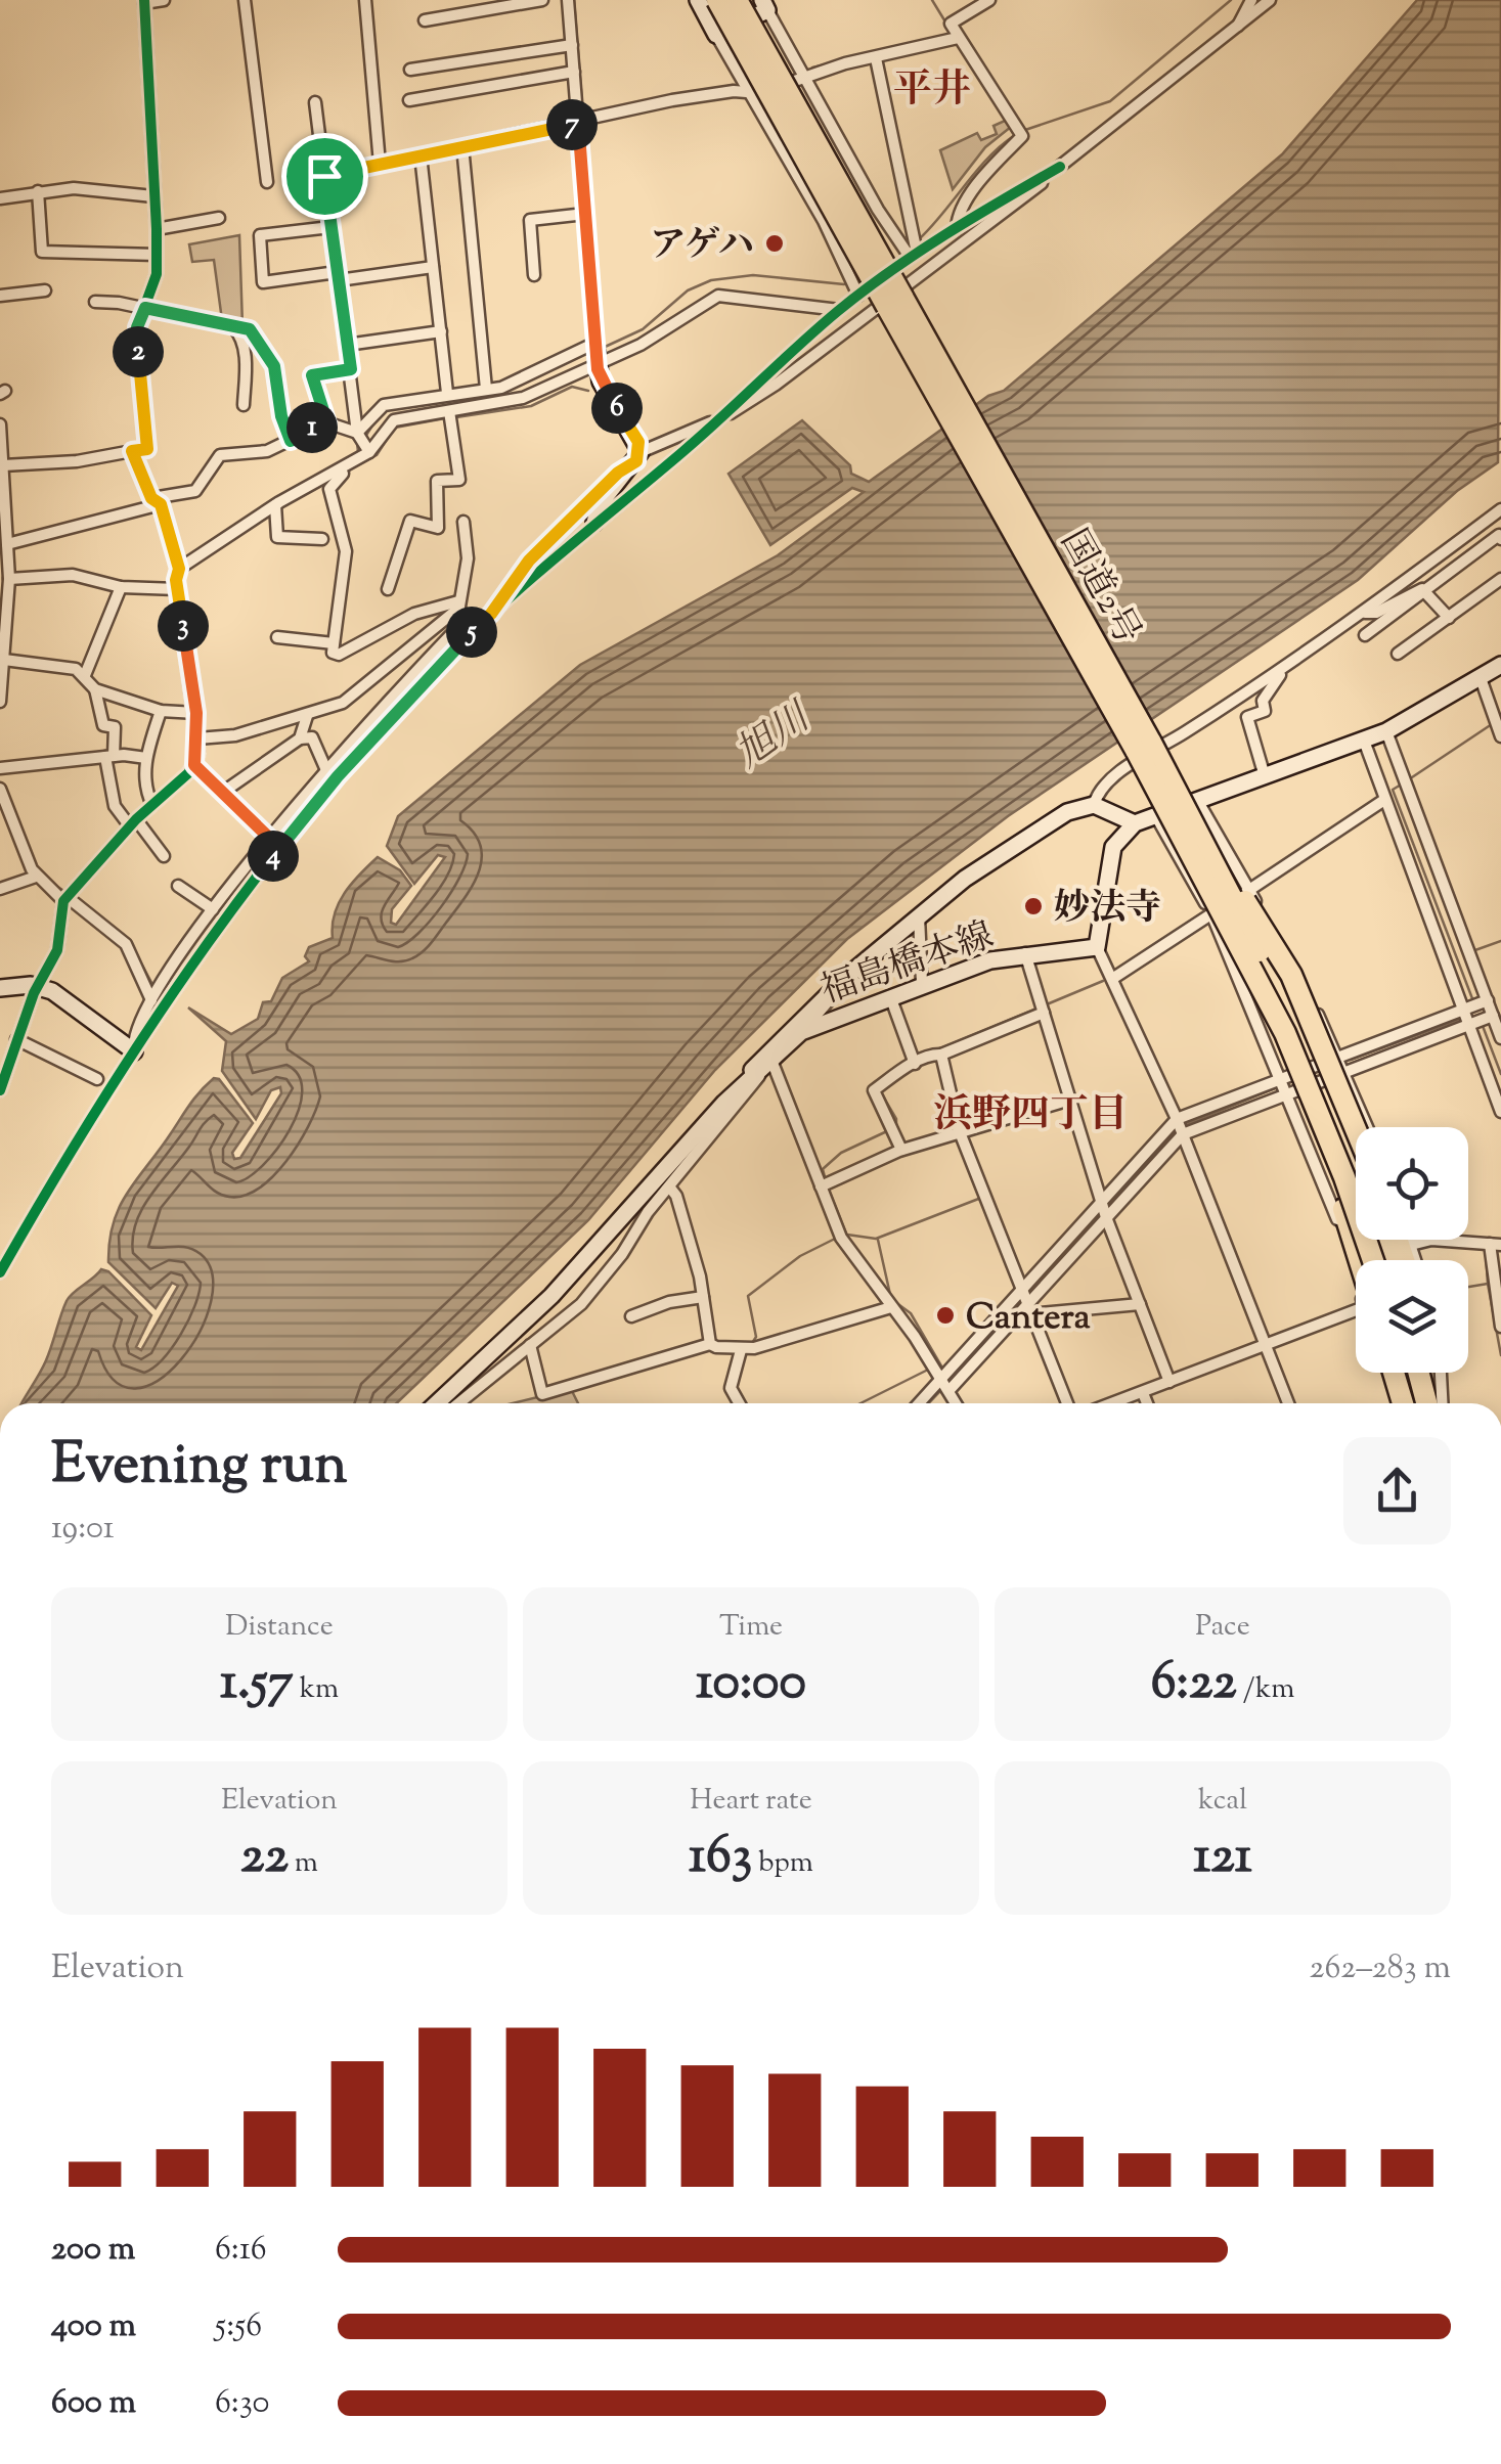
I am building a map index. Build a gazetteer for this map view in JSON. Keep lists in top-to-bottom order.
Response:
{
  "streets": {
    "highway": ["国道2号"],
    "main road": ["福島橋本線"]
  },
  "districts": ["平井", "浜野四丁目"],
  "water": ["旭川"],
  "places": ["アゲハ", "妙法寺", "Cantera"],
  "page": {
    "pins": [
      "7",
      "2",
      "6",
      "1",
      "3",
      "5",
      "4"
    ],
    "heading": ["Evening run", "19:01"],
    "stats": [
      ["Distance", "1.57 km"],
      ["Time", "10:00"],
      ["Pace", "6:22 /km"],
      ["Elevation", "22 m"],
      ["Heart rate", "163 bpm"],
      ["kcal", "121"]
    ],
    "chart": ["Elevation", "262–283 m"],
    "list": [
      {
        "name": "200 m",
        "note": "6:16"
      },
      {
        "name": "400 m",
        "note": "5:56"
      },
      {
        "name": "600 m",
        "note": "6:30"
      }
    ]
  }
}
